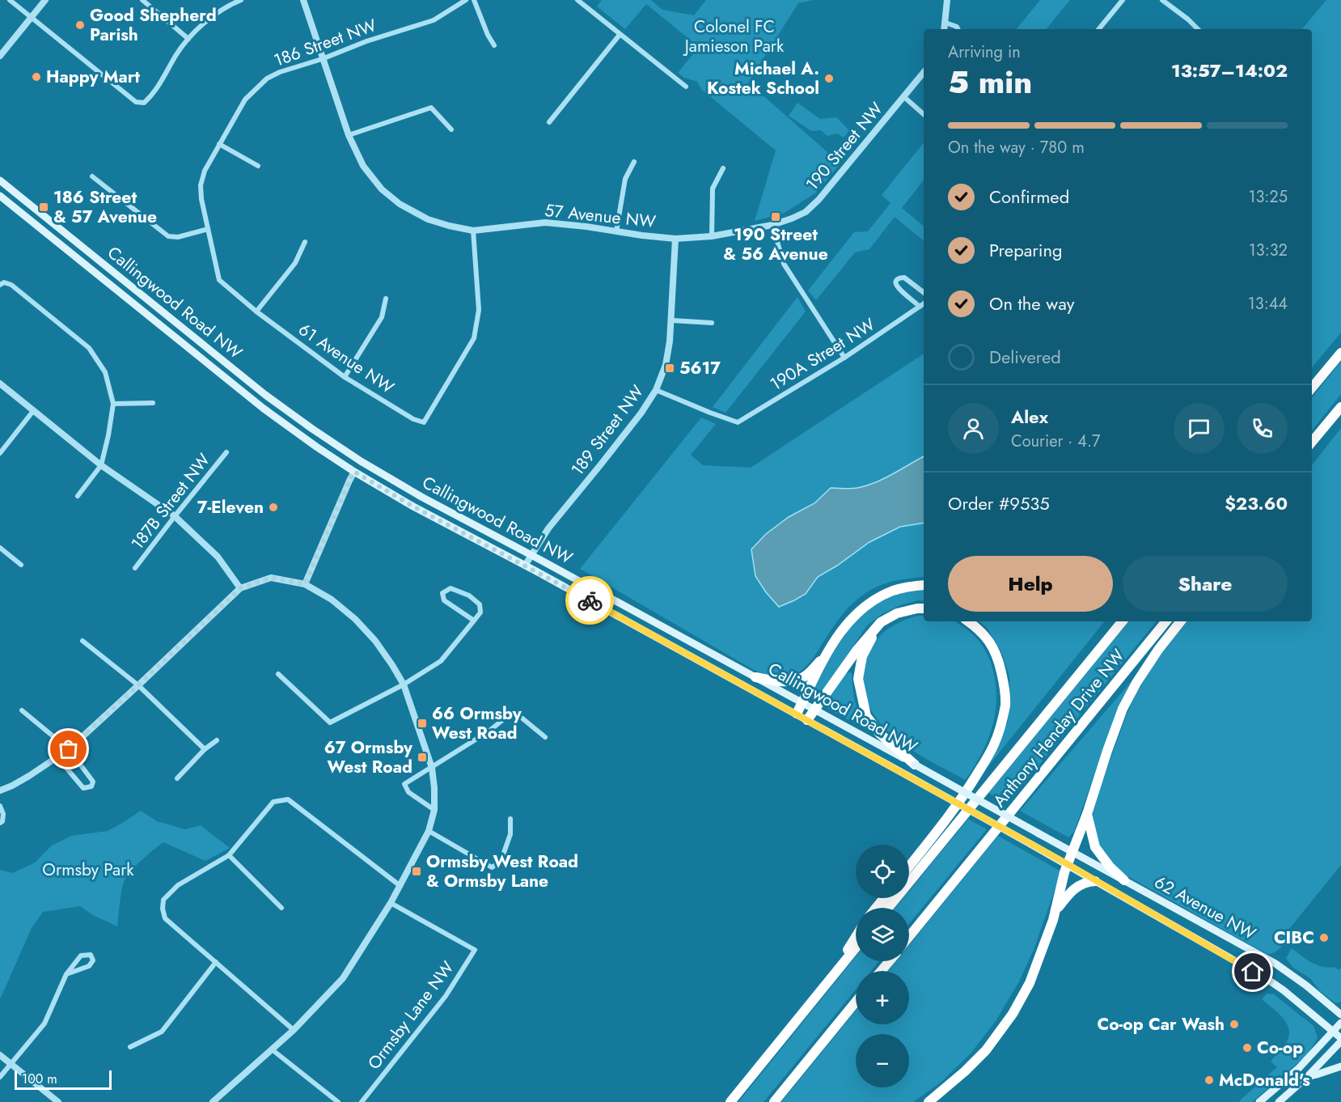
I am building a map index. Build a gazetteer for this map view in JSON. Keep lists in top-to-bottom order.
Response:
{
  "streets": {
    "highway": ["Anthony Henday Drive NW"],
    "main road": ["Callingwood Road NW", "62 Avenue NW"],
    "street": [
      "186 Street NW",
      "190 Street NW",
      "57 Avenue NW",
      "190A Street NW",
      "61 Avenue NW",
      "189 Street NW",
      "187B Street NW",
      "Ormsby Lane NW"
    ]
  },
  "crossings": [
    ["186 Street NW", "57 Avenue NW"],
    ["186 Street NW", "61 Avenue NW"],
    ["190 Street NW", "57 Avenue NW"],
    ["57 Avenue NW", "61 Avenue NW"],
    ["57 Avenue NW", "189 Street NW"],
    ["Callingwood Road NW", "189 Street NW"],
    ["Callingwood Road NW", "62 Avenue NW"],
    ["190A Street NW", "189 Street NW"]
  ],
  "parks": ["Colonel FC Jamieson Park", "Ormsby Park"],
  "places": {
    "other": [
      "Good Shepherd Parish",
      "Happy Mart",
      "Michael A. Kostek School",
      "7-Eleven",
      "CIBC",
      "Co-op Car Wash",
      "Co-op",
      "McDonald's"
    ],
    "transit": [
      "186 Street & 57 Avenue",
      "190 Street & 56 Avenue",
      "5617",
      "66 Ormsby West Road",
      "67 Ormsby West Road",
      "Ormsby West Road & Ormsby Lane"
    ]
  },
  "scale_bar": "100 m",
  "page": {
    "heading": ["5 min", "Arriving in", "13:57–14:02"],
    "panel": [
      "Alex",
      "Courier · 4.7",
      "Order #9535",
      "$23.60"
    ],
    "bar": "On the way · 780 m",
    "list": [
      ["Confirmed", "13:25"],
      ["Preparing", "13:32"],
      ["On the way", "13:44"],
      "Delivered"
    ],
    "buttons": ["Help", "Share"],
    "map_buttons": ["+", "−"],
    "scale": "100 m"
  }
}
